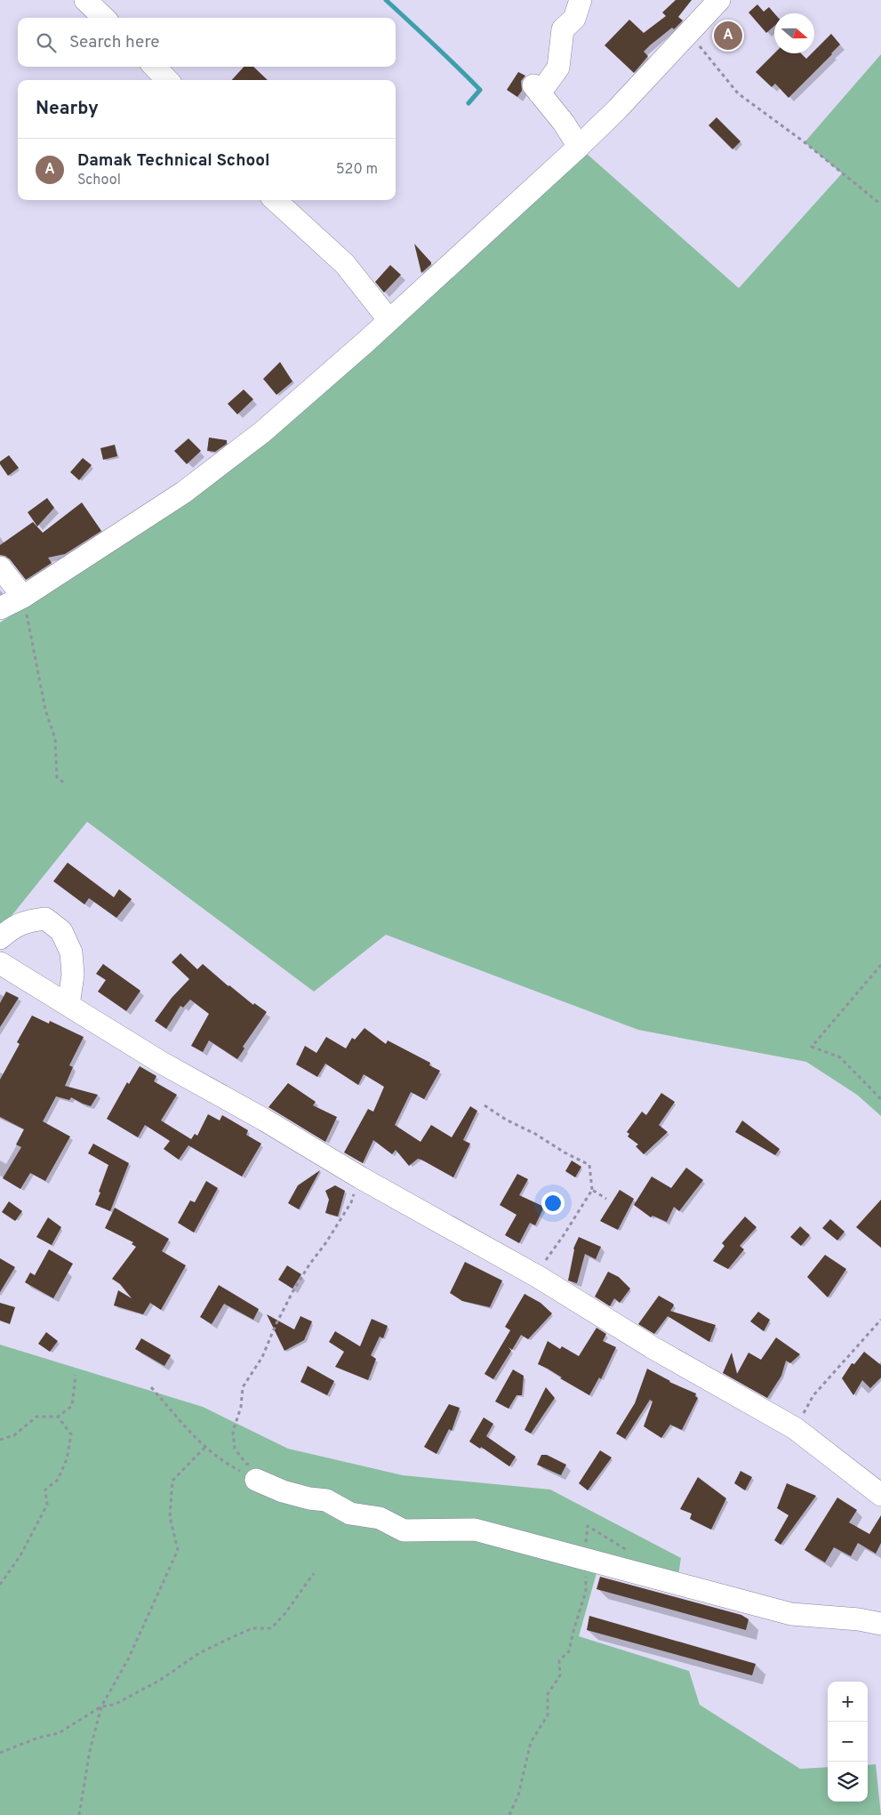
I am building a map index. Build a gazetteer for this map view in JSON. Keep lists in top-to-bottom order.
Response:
{
  "north": "right",
  "page": {
    "search": "Search here",
    "pins": "A",
    "heading": "Nearby",
    "list": [
      {
        "mark": "A",
        "name": "Damak Technical School",
        "note": "School",
        "value": "520 m"
      }
    ],
    "map_buttons": ["+", "−"]
  }
}
